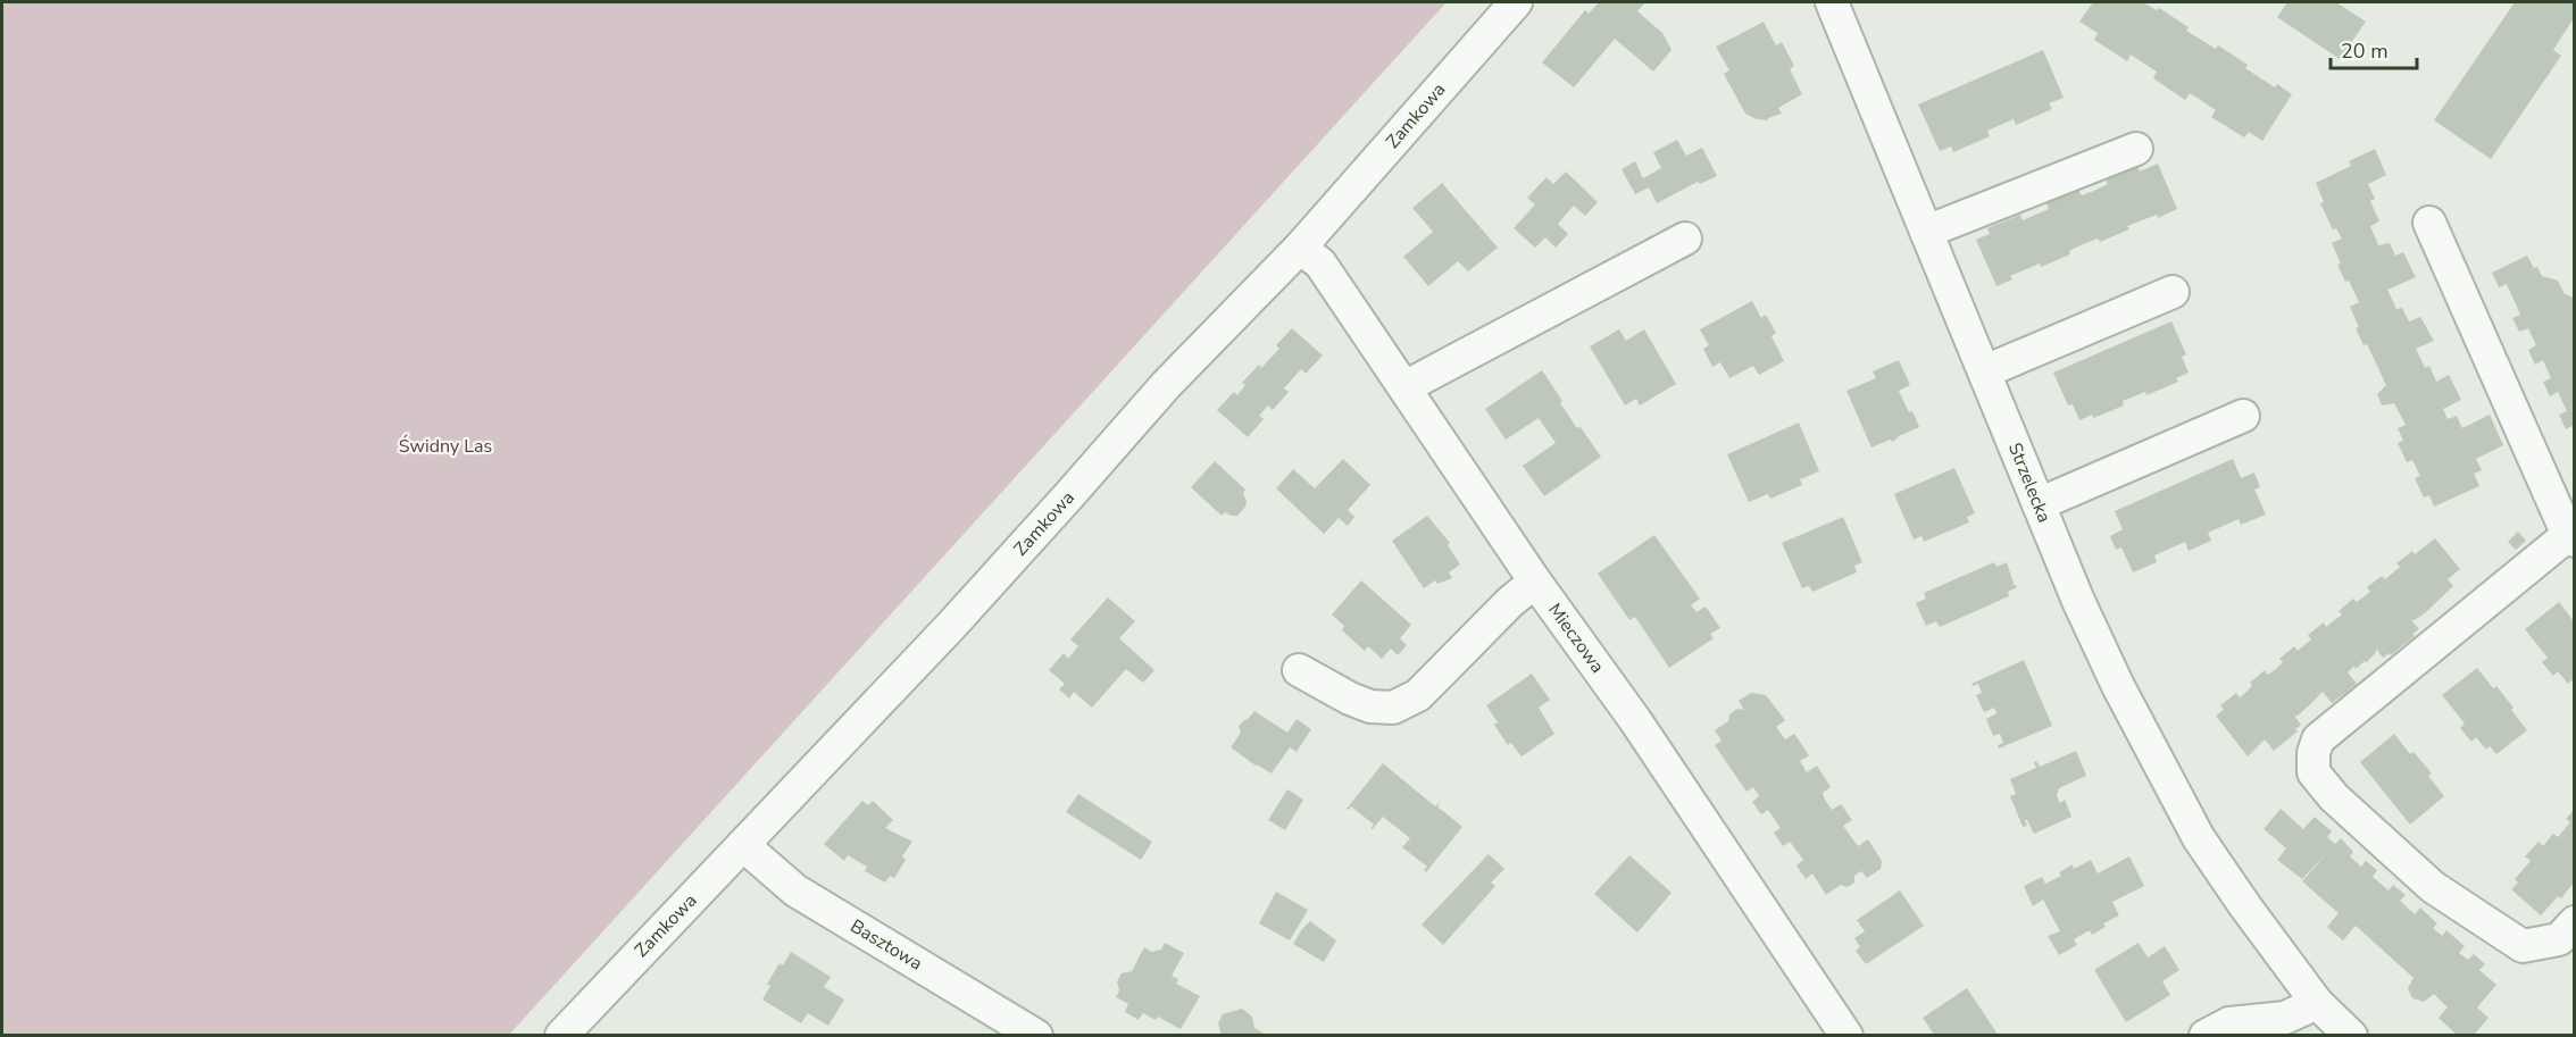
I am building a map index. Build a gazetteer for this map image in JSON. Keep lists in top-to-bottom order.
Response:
{
  "streets": {
    "street": [
      "Zamkowa",
      "Strzelecka",
      "Mieczowa",
      "Basztowa"
    ]
  },
  "crossings": [
    ["Zamkowa", "Mieczowa"],
    ["Zamkowa", "Basztowa"]
  ],
  "parks": ["Świdny Las"],
  "scale_bar": "20 m"
}
